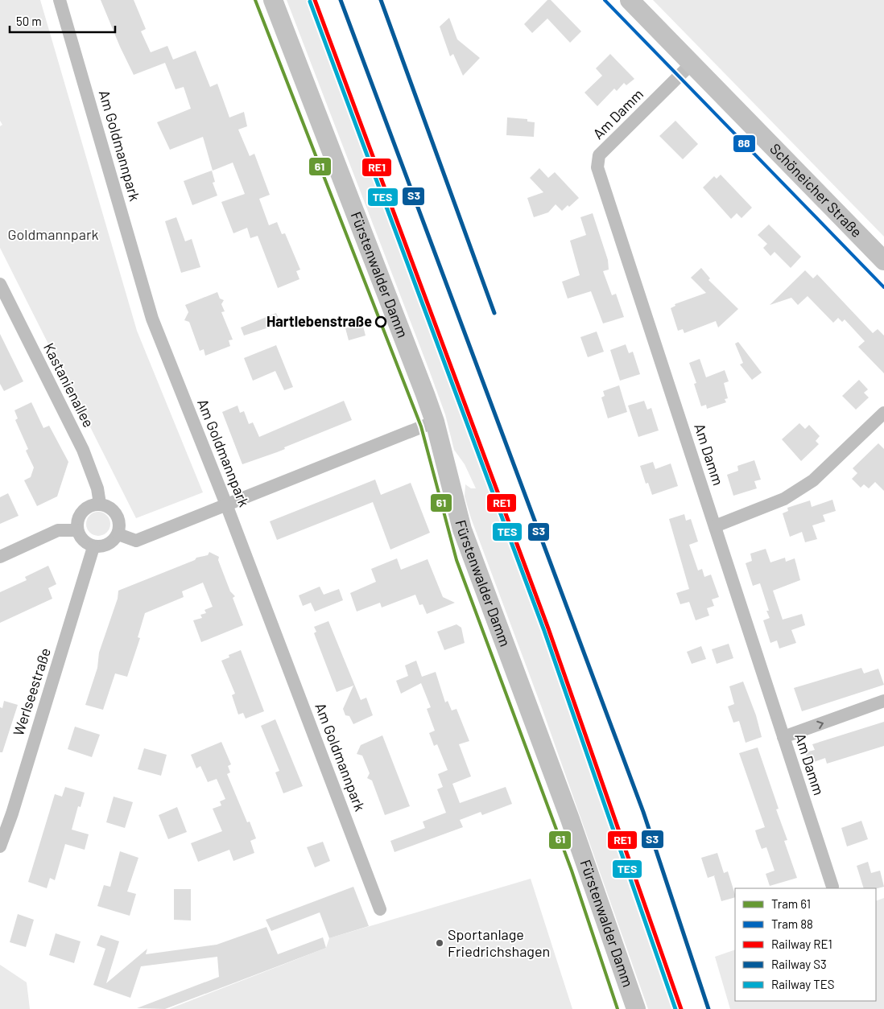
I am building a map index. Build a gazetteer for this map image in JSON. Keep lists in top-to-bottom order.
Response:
{
  "streets": {
    "main road": ["Schöneicher Straße", "Fürstenwalder Damm"],
    "street": [
      "Am Damm",
      "Am Goldmannpark",
      "Kastanienallee",
      "Werlseestraße"
    ]
  },
  "crossings": [
    ["Am Damm", "Schöneicher Straße"],
    ["Kastanienallee", "Werlseestraße"]
  ],
  "parks": ["Goldmannpark"],
  "places": ["Hartlebenstraße", "Sportanlage Friedrichshagen"],
  "lines": [
    "tram line 61",
    "tram line 88",
    "rail line RE1",
    "rail line S3",
    "rail line TES"
  ],
  "legend": [
    "Tram 61",
    "Tram 88",
    "Railway RE1",
    "Railway S3",
    "Railway TES"
  ],
  "scale_bar": "50 m"
}
